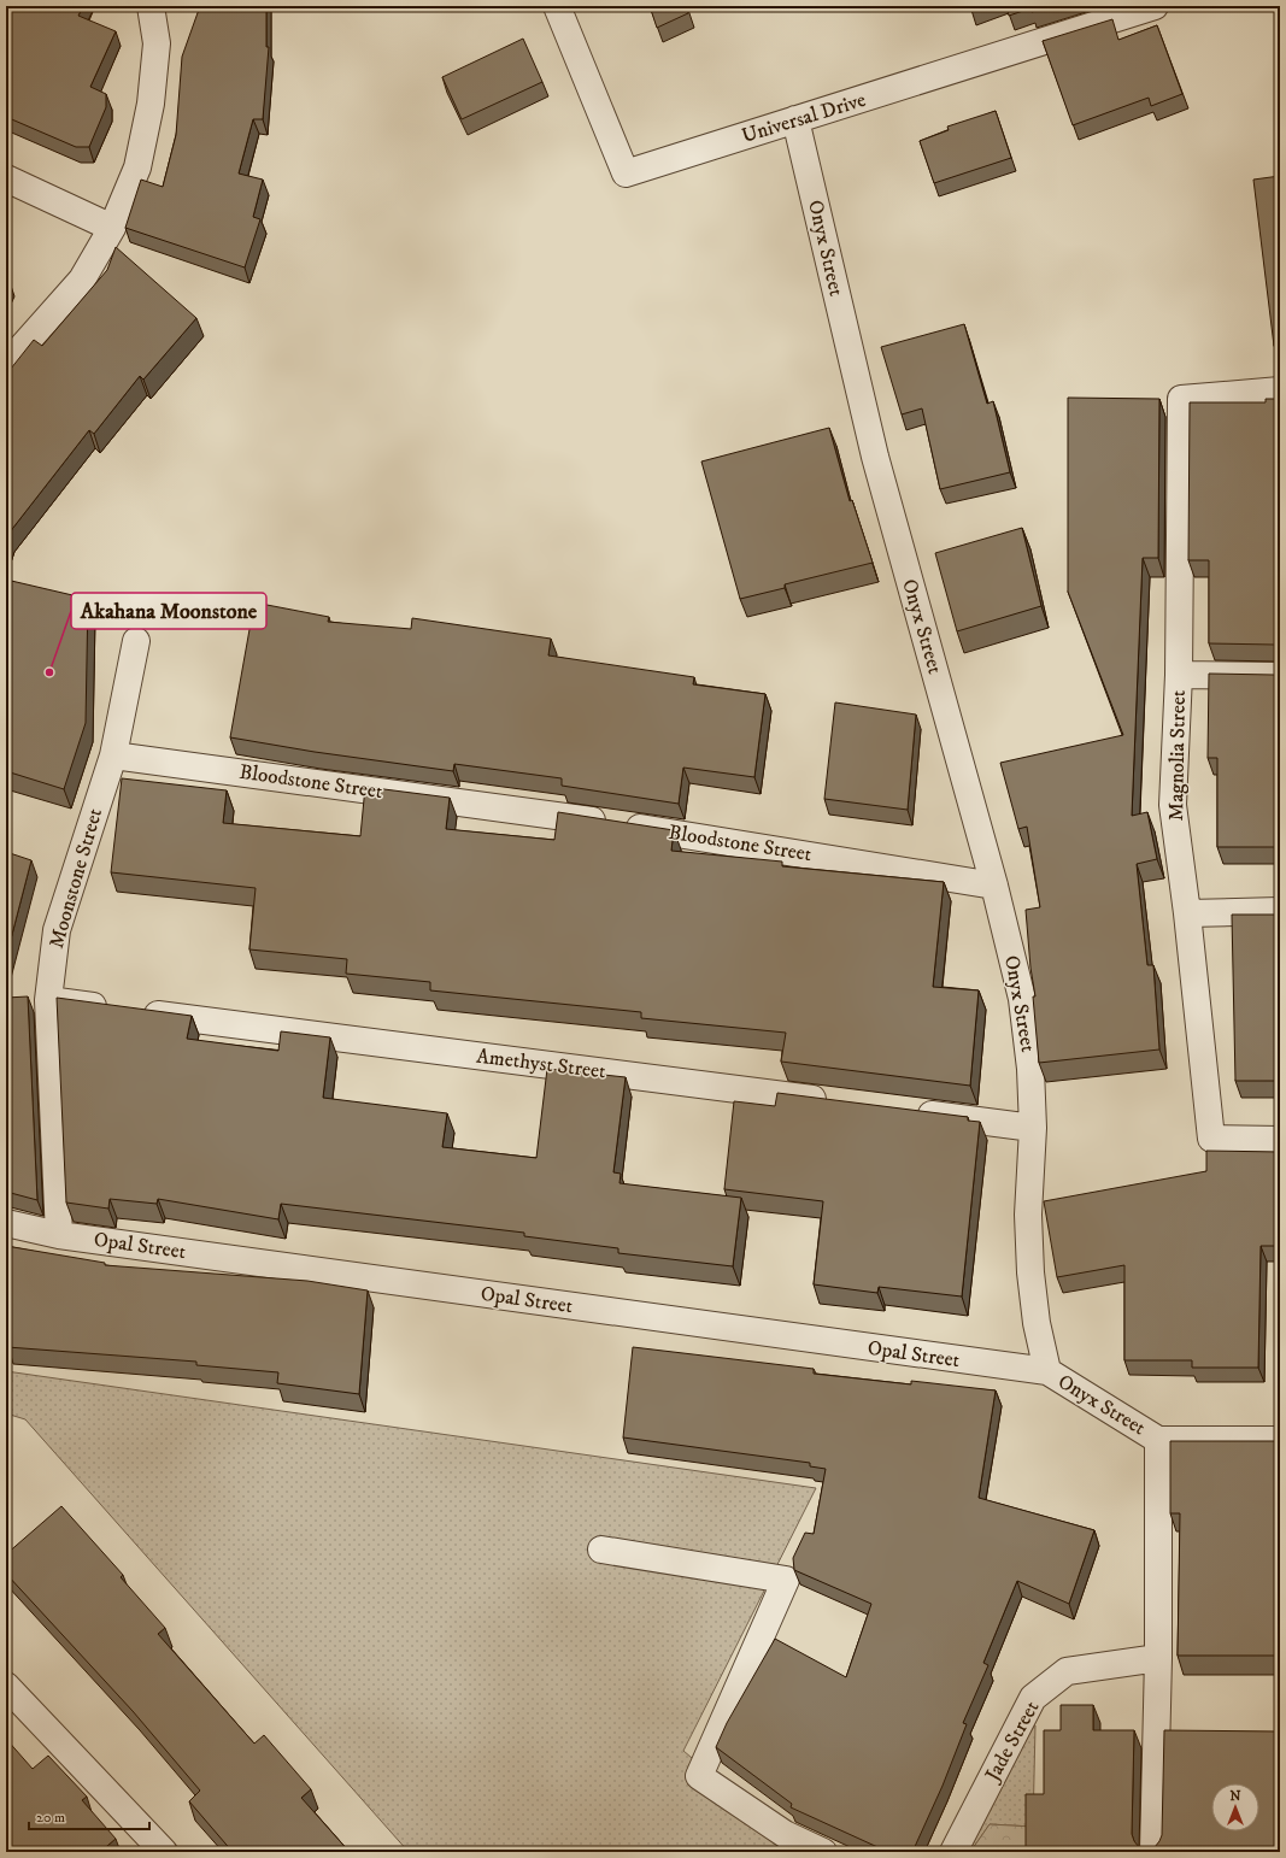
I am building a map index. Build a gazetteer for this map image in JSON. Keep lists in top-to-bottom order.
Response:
{
  "streets": {
    "street": [
      "Universal Drive",
      "Onyx Street",
      "Magnolia Street",
      "Bloodstone Street",
      "Moonstone Street",
      "Amethyst Street",
      "Opal Street",
      "Jade Street"
    ]
  },
  "crossings": [
    ["Universal Drive", "Onyx Street"],
    ["Onyx Street", "Bloodstone Street"],
    ["Onyx Street", "Opal Street"],
    ["Onyx Street", "Jade Street"],
    ["Bloodstone Street", "Moonstone Street"],
    ["Moonstone Street", "Amethyst Street"],
    ["Moonstone Street", "Opal Street"]
  ],
  "places": ["Akahana Moonstone"],
  "scale_bar": "20 m",
  "north": "top"
}
